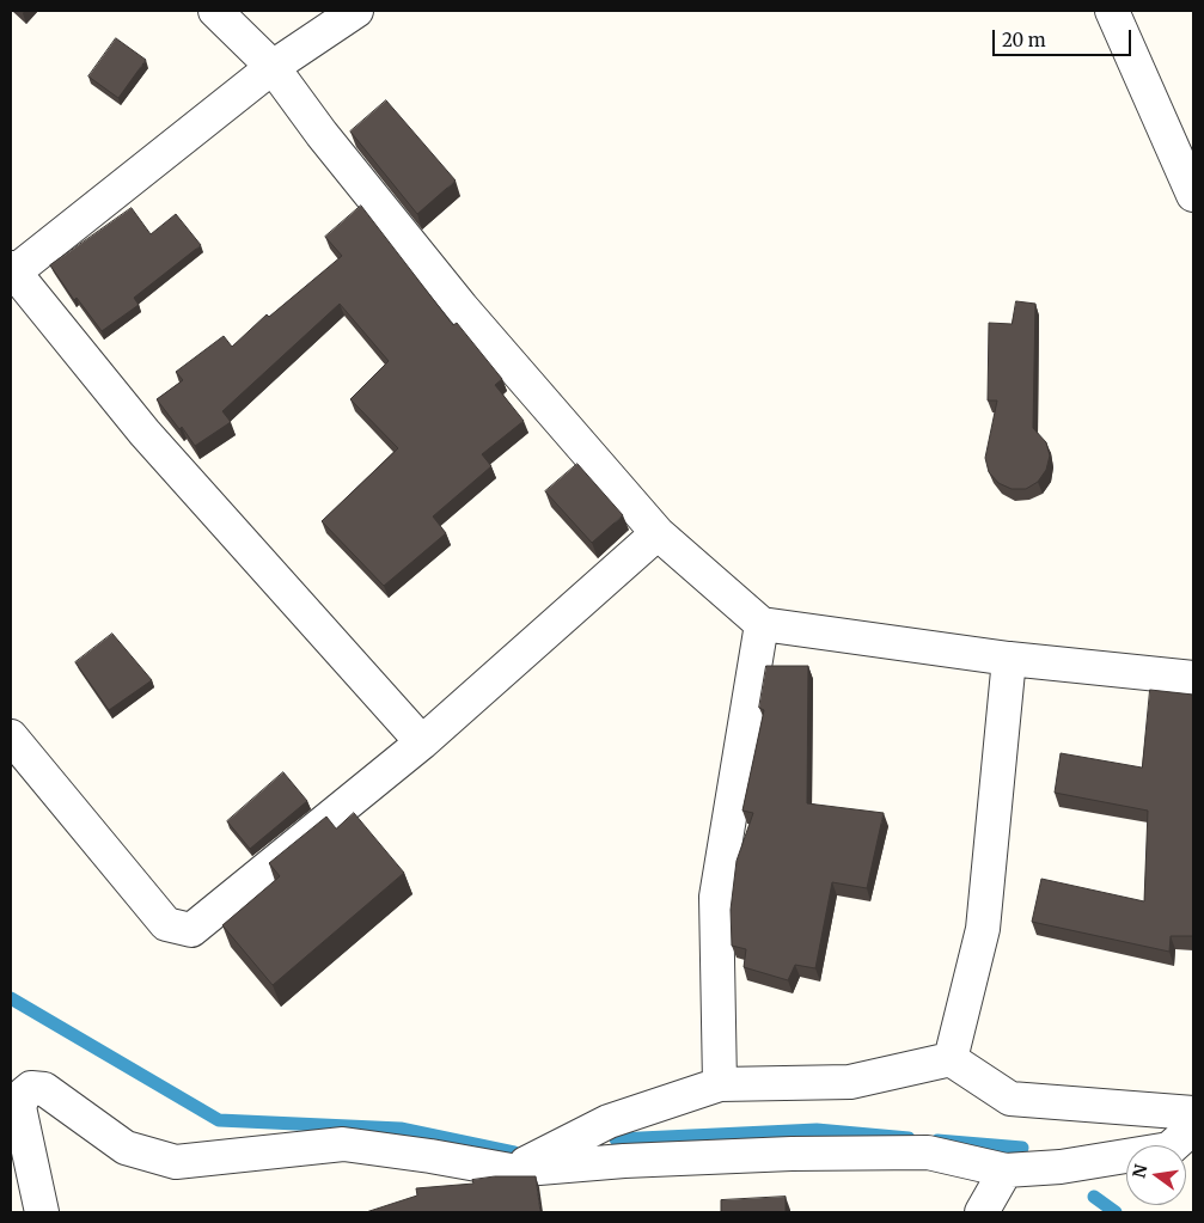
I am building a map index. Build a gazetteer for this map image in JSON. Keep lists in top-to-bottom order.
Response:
{
  "scale_bar": "20 m",
  "north": "left"
}
